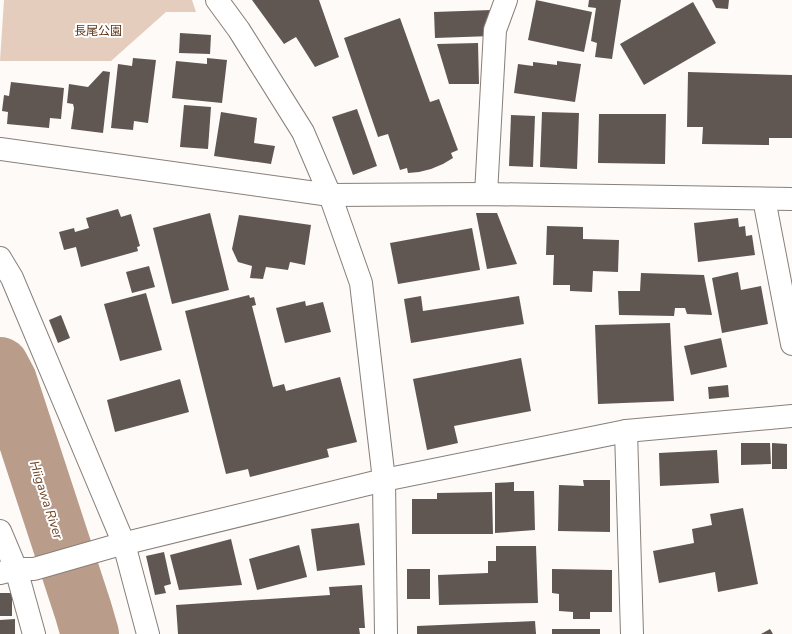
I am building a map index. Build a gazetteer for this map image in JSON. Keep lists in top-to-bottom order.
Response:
{
  "water": ["Hiigawa River"],
  "parks": ["長尾公園"]
}
